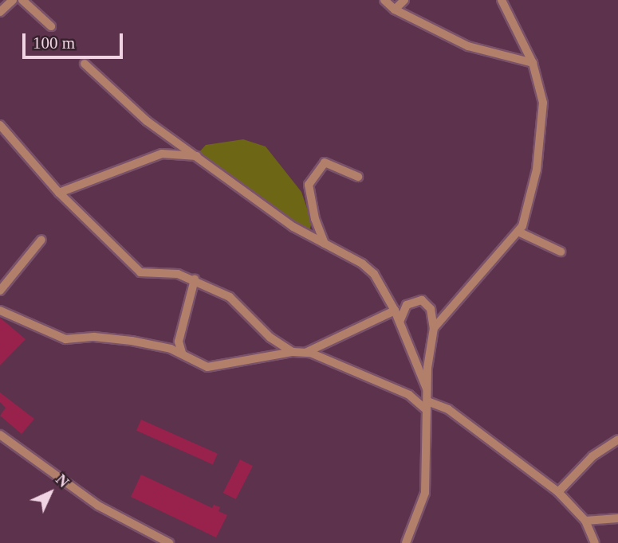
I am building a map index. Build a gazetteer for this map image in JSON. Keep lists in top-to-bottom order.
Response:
{
  "scale_bar": "100 m",
  "north": "top right"
}
